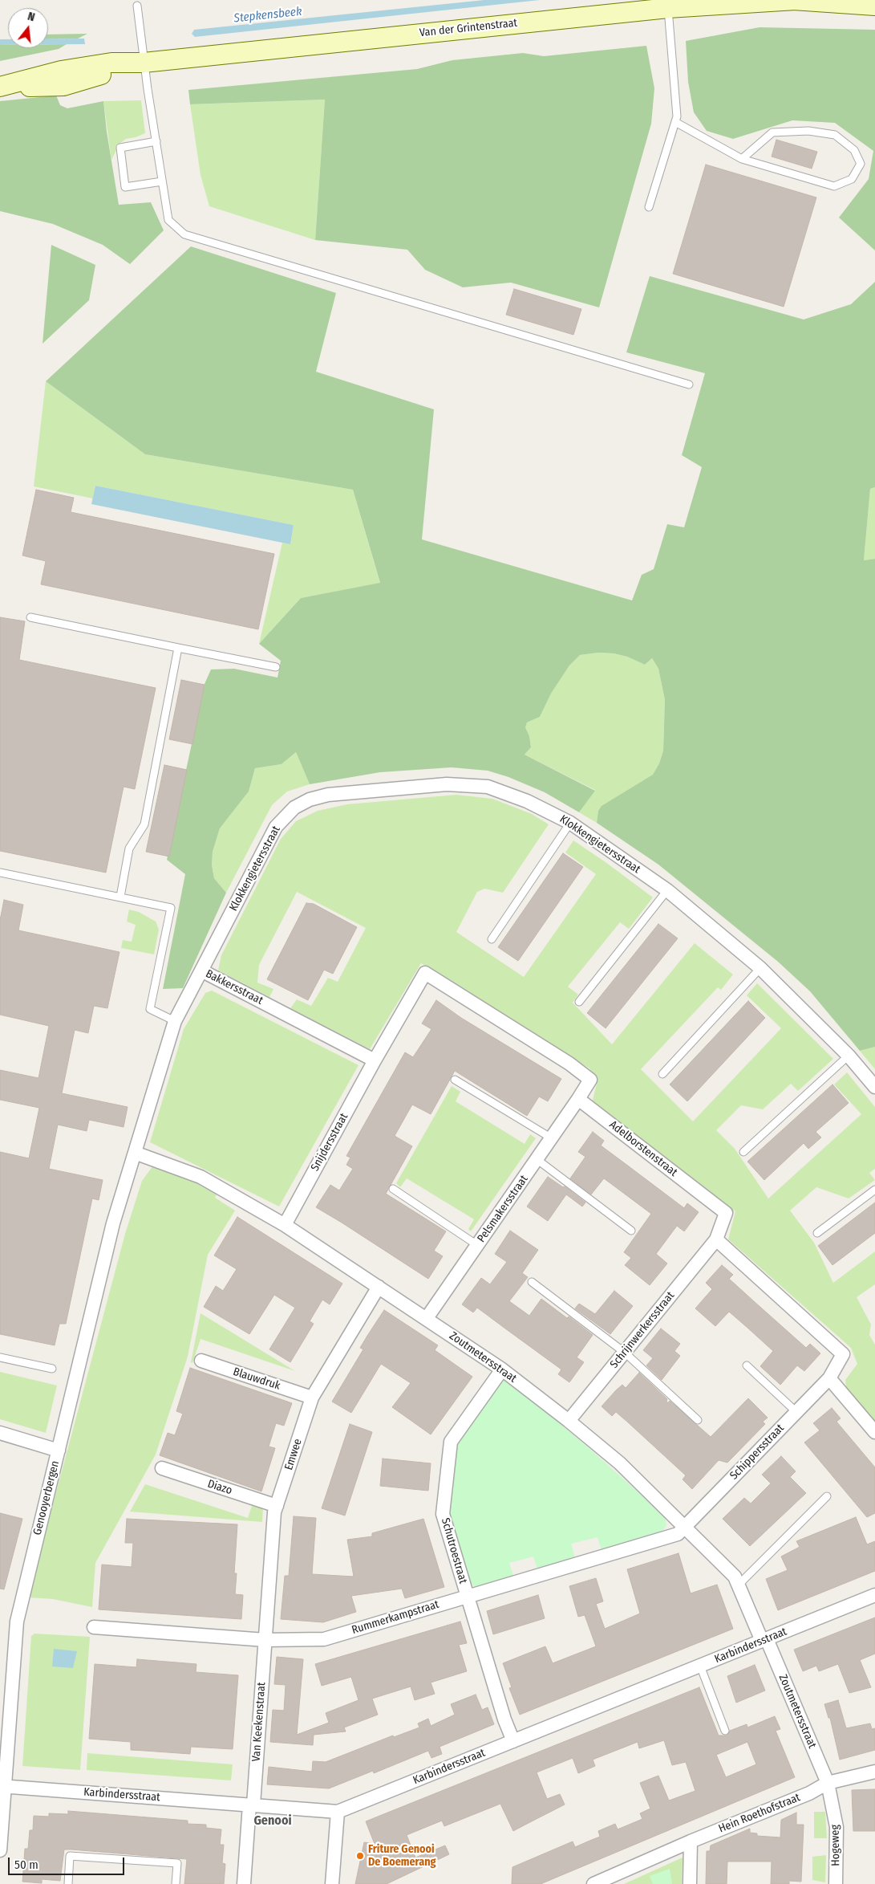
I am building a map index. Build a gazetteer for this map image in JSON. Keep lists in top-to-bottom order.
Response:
{
  "streets": {
    "street": [
      "Van der Grintenstraat",
      "Klokkengietersstraat",
      "Bakkersstraat",
      "Snijdersstraat",
      "Adelborstenstraat",
      "Pelsmakersstraat",
      "Schrijnwerkersstraat",
      "Zoutmetersstraat",
      "Blauwdruk",
      "Schippersstraat",
      "Emwee",
      "Diazo",
      "Genooyerbergen",
      "Schutroestraat",
      "Rummerkampstraat",
      "Karbindersstraat",
      "Van Keekenstraat",
      "Hein Roethofstraat",
      "Hogeweg"
    ]
  },
  "crossings": [
    ["Klokkengietersstraat", "Bakkersstraat"],
    ["Bakkersstraat", "Snijdersstraat"],
    ["Bakkersstraat", "Zoutmetersstraat"],
    ["Bakkersstraat", "Genooyerbergen"],
    ["Snijdersstraat", "Zoutmetersstraat"],
    ["Adelborstenstraat", "Pelsmakersstraat"],
    ["Adelborstenstraat", "Schrijnwerkersstraat"],
    ["Pelsmakersstraat", "Zoutmetersstraat"],
    ["Schrijnwerkersstraat", "Zoutmetersstraat"],
    ["Zoutmetersstraat", "Schippersstraat"],
    ["Zoutmetersstraat", "Emwee"],
    ["Zoutmetersstraat", "Genooyerbergen"],
    ["Zoutmetersstraat", "Schutroestraat"],
    ["Zoutmetersstraat", "Rummerkampstraat"],
    ["Zoutmetersstraat", "Karbindersstraat"],
    ["Zoutmetersstraat", "Hein Roethofstraat"],
    ["Zoutmetersstraat", "Hogeweg"],
    ["Blauwdruk", "Emwee"],
    ["Schippersstraat", "Rummerkampstraat"],
    ["Emwee", "Diazo"],
    ["Emwee", "Rummerkampstraat"],
    ["Emwee", "Van Keekenstraat"],
    ["Genooyerbergen", "Karbindersstraat"],
    ["Schutroestraat", "Rummerkampstraat"],
    ["Schutroestraat", "Karbindersstraat"],
    ["Rummerkampstraat", "Van Keekenstraat"],
    ["Karbindersstraat", "Van Keekenstraat"],
    ["Hein Roethofstraat", "Hogeweg"]
  ],
  "districts": ["Genooi"],
  "water": ["Stepkensbeek"],
  "places": ["Friture Genooi De Boemerang"],
  "scale_bar": "50 m",
  "north": "top"
}
